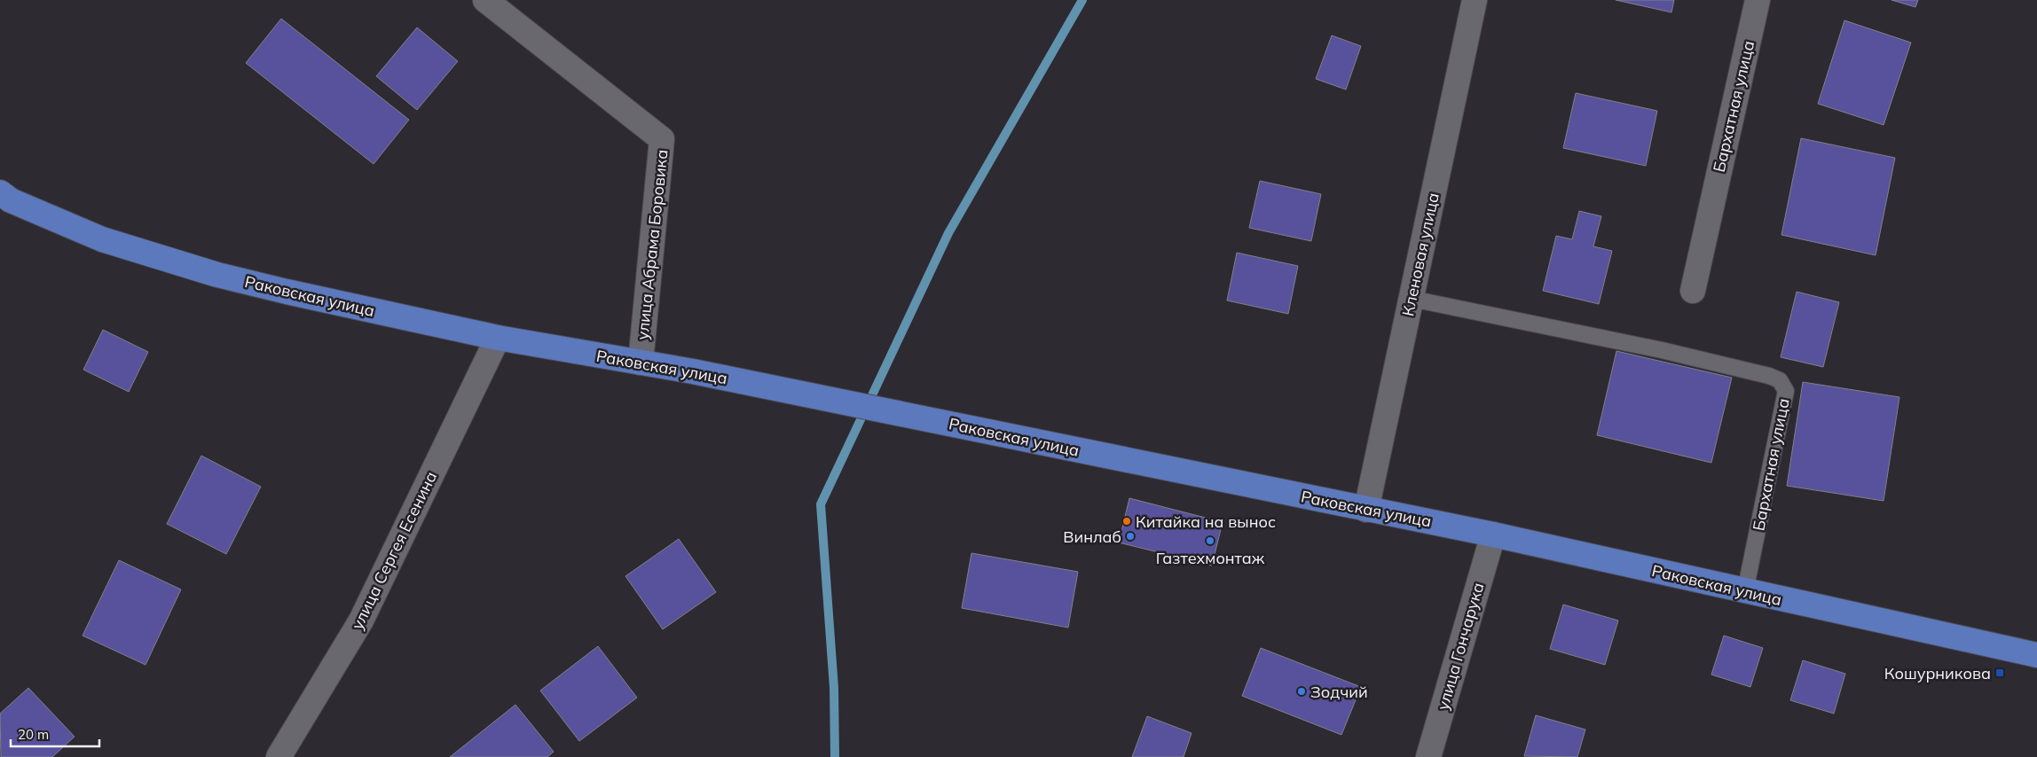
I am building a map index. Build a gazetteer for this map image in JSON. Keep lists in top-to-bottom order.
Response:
{
  "streets": {
    "main road": ["Раковская улица"],
    "street": [
      "Бархатная улица",
      "улица Абрама Боровика",
      "Кленовая улица",
      "улица Сергея Есенина",
      "улица Гончарука"
    ]
  },
  "crossings": [
    ["Бархатная улица", "Кленовая улица"],
    ["Бархатная улица", "Раковская улица"],
    ["улица Абрама Боровика", "Раковская улица"],
    ["Кленовая улица", "Раковская улица"],
    ["Раковская улица", "улица Сергея Есенина"],
    ["Раковская улица", "улица Гончарука"]
  ],
  "places": {
    "other": [
      "Китайка на вынос",
      "Винлаб",
      "Газтехмонтаж",
      "Зодчий"
    ],
    "transit": ["Кошурникова"]
  },
  "scale_bar": "20 m"
}
